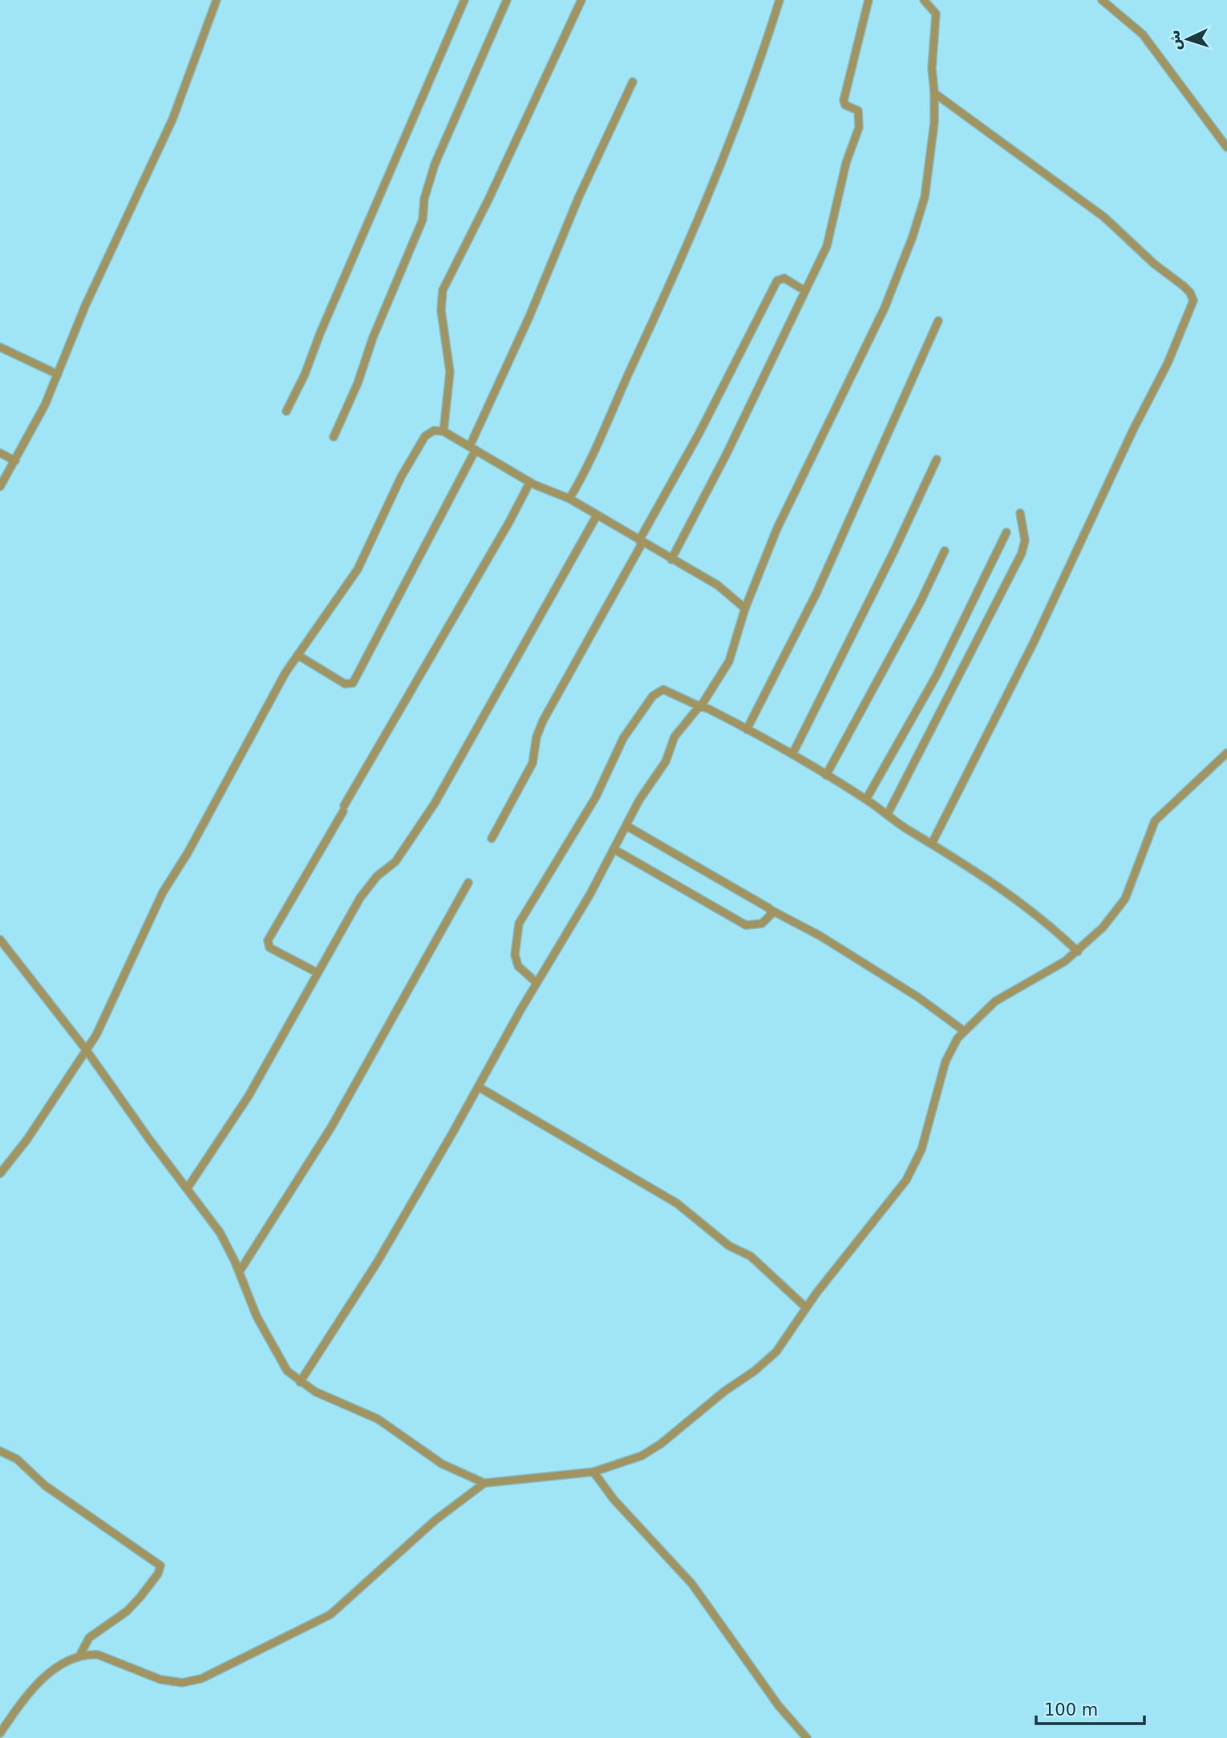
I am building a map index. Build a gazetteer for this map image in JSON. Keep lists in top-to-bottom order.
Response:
{
  "scale_bar": "100 m",
  "north": "left"
}
